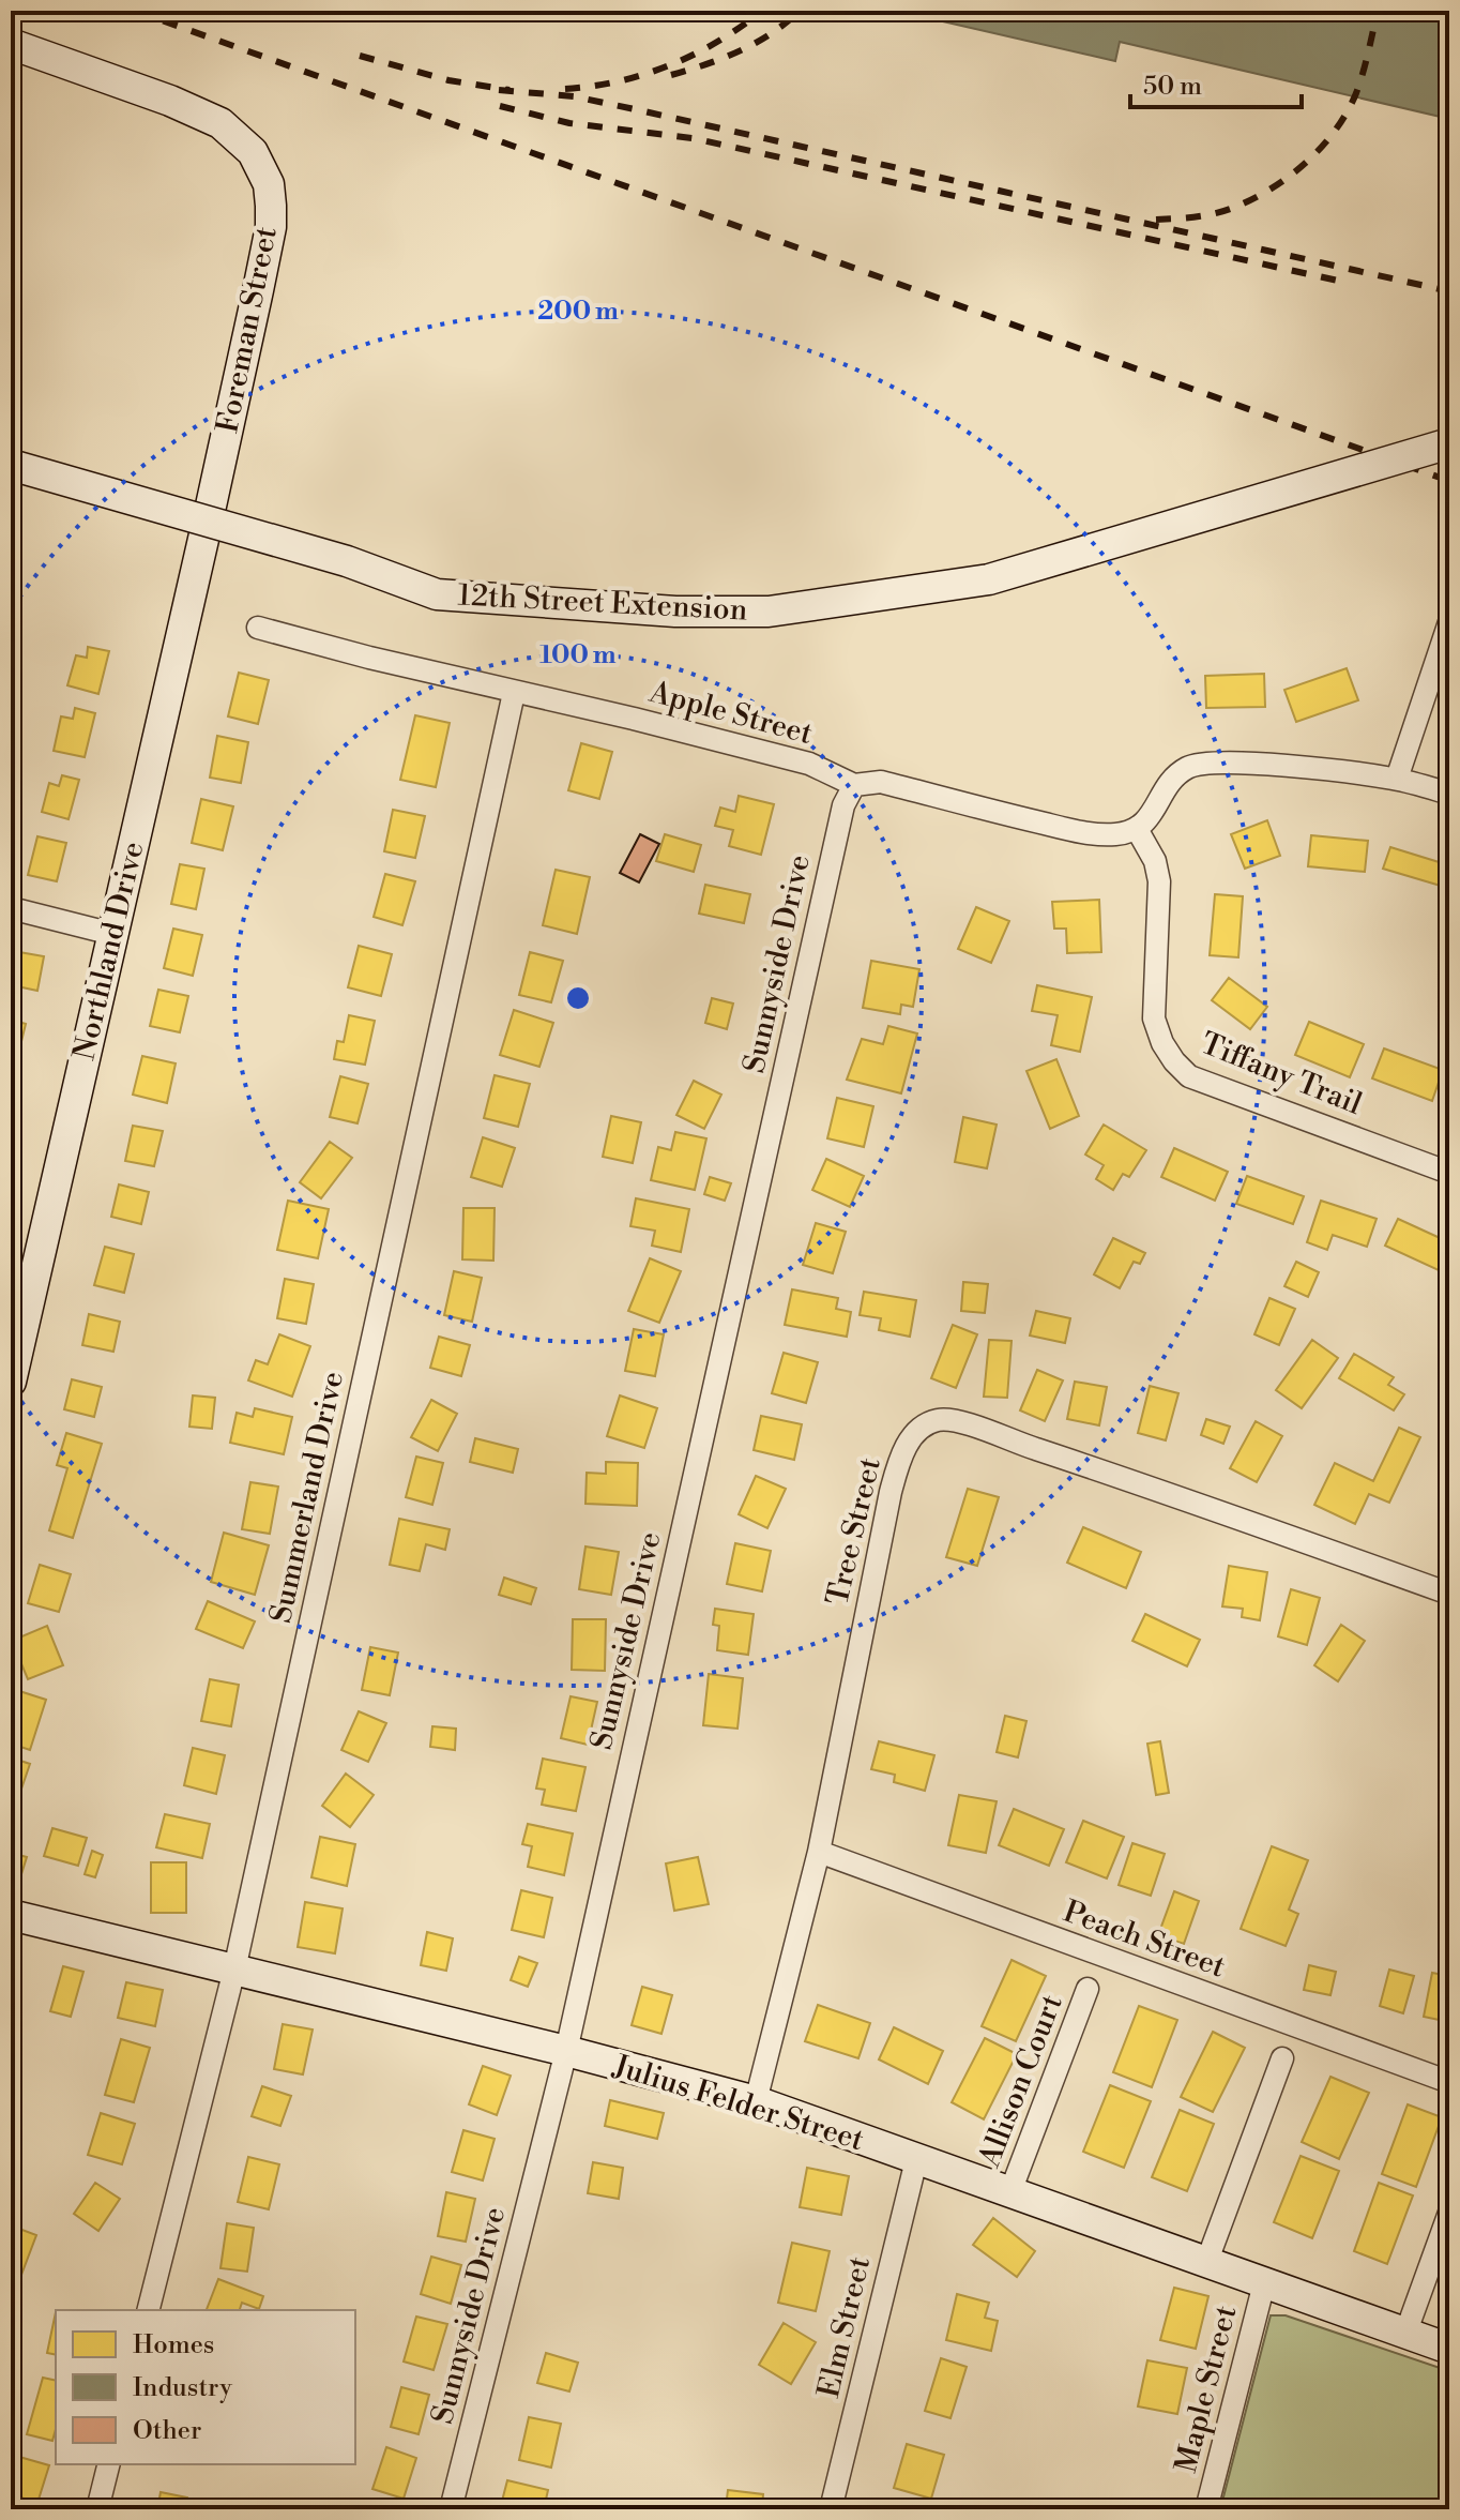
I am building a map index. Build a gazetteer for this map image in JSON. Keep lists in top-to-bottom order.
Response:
{
  "streets": {
    "street": [
      "Foreman Street",
      "12th Street Extension",
      "Apple Street",
      "Northland Drive",
      "Sunnyside Drive",
      "Tiffany Trail",
      "Summerland Drive",
      "Tree Street",
      "Peach Street",
      "Allison Court",
      "Julius Felder Street",
      "Elm Street",
      "Maple Street"
    ]
  },
  "crossings": [
    ["Foreman Street", "12th Street Extension"],
    ["Foreman Street", "Northland Drive"],
    ["12th Street Extension", "Northland Drive"],
    ["Apple Street", "Sunnyside Drive"],
    ["Apple Street", "Tiffany Trail"],
    ["Apple Street", "Summerland Drive"],
    ["Sunnyside Drive", "Julius Felder Street"],
    ["Summerland Drive", "Julius Felder Street"],
    ["Tree Street", "Peach Street"],
    ["Tree Street", "Julius Felder Street"],
    ["Allison Court", "Julius Felder Street"],
    ["Julius Felder Street", "Elm Street"],
    ["Julius Felder Street", "Maple Street"]
  ],
  "legend": ["Homes", "Industry", "Other"],
  "scale_bar": "50 m",
  "rings": ["200 m", "100 m"]
}
